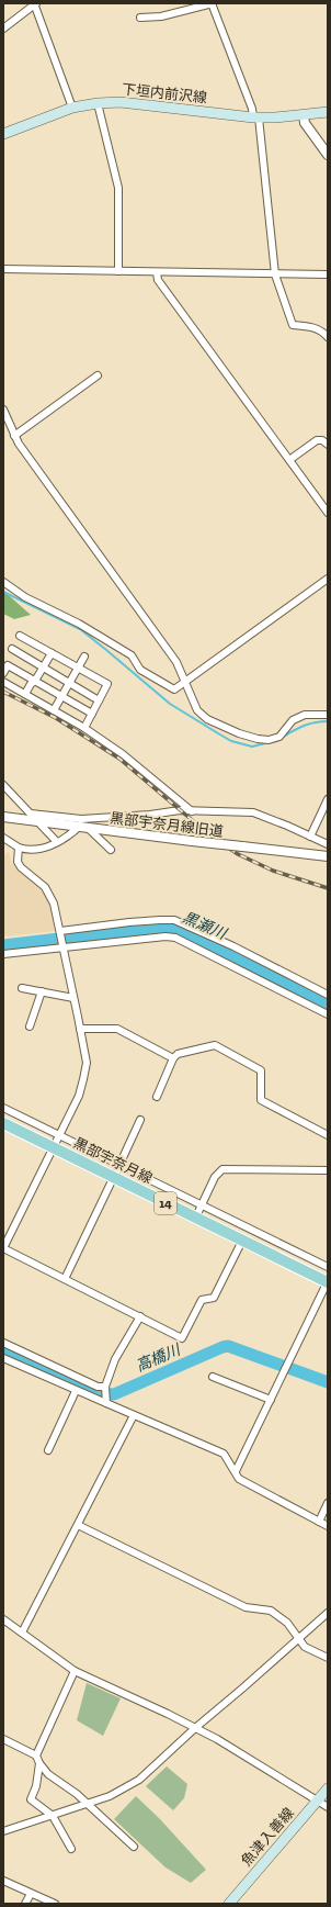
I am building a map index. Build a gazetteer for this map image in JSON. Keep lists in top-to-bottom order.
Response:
{
  "streets": {
    "main road": [
      "下垣内前沢線",
      "黒部宇奈月線",
      "14",
      "魚津入善線"
    ],
    "street": ["黒部宇奈月線旧道"]
  },
  "water": ["黒瀬川", "高橋川"]
}
